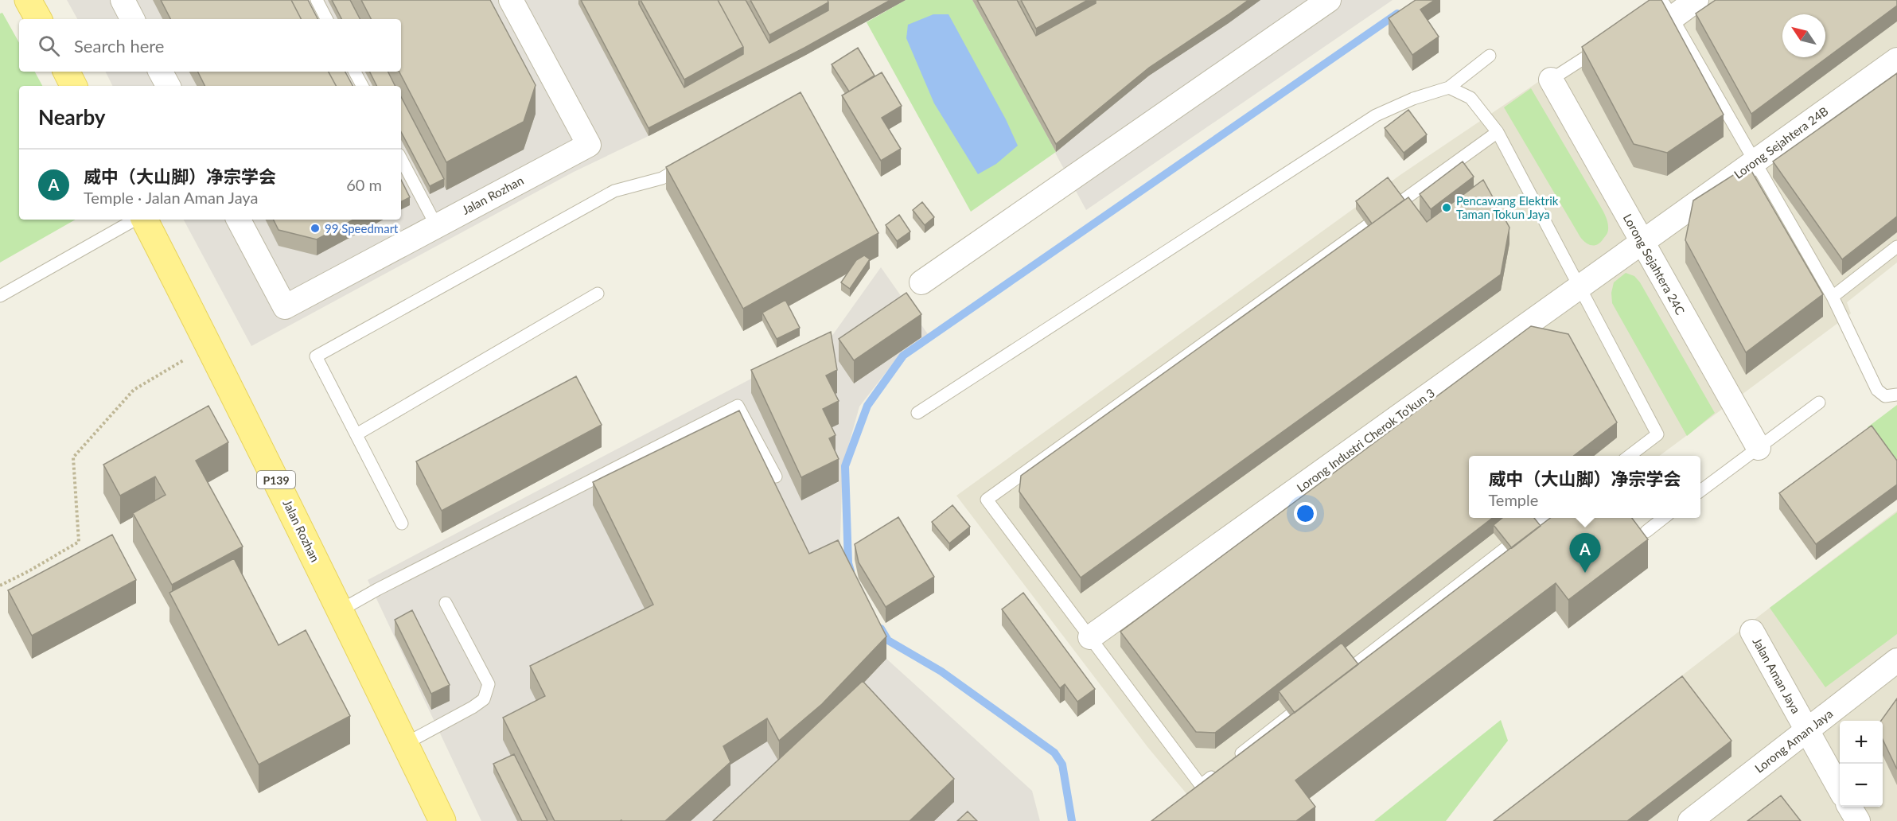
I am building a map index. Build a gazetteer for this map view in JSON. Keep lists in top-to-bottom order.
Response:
{
  "streets": {
    "main road": ["Jalan Rozhan", "P139"],
    "street": [
      "Lorong Sejahtera 24B",
      "Lorong Sejahtera 24C",
      "Lorong Industri Cherok To'kun 3",
      "Jalan Aman Jaya",
      "Lorong Aman Jaya"
    ]
  },
  "crossings": [
    ["Lorong Sejahtera 24B", "Lorong Sejahtera 24C"],
    ["Lorong Sejahtera 24B", "Lorong Industri Cherok To'kun 3"],
    ["Lorong Sejahtera 24C", "Lorong Industri Cherok To'kun 3"],
    ["Jalan Aman Jaya", "Lorong Aman Jaya"]
  ],
  "places": ["Pencawang Elektrik Taman Tokun Jaya", "99 Speedmart"],
  "north": "top left",
  "page": {
    "search": "Search here",
    "heading": "Nearby",
    "list": [
      {
        "mark": "A",
        "name": "威中（大山脚）净宗学会",
        "note": "Temple · Jalan Aman Jaya",
        "value": "60 m"
      }
    ],
    "popup": ["威中（大山脚）净宗学会", "Temple"],
    "pins": "A",
    "map_buttons": ["+", "−"]
  }
}
